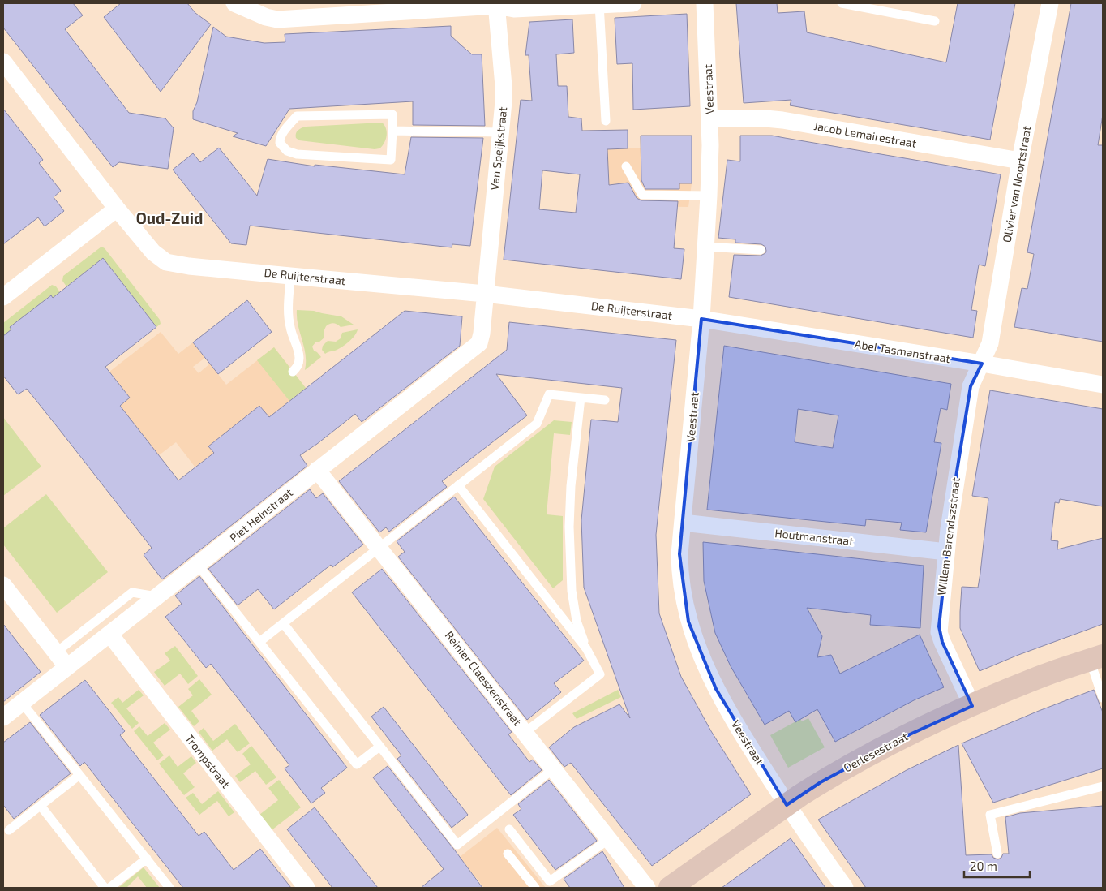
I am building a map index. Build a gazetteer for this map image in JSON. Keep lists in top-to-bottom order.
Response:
{
  "streets": {
    "street": [
      "Veestraat",
      "Jacob Lemairestraat",
      "Van Speijkstraat",
      "Olivier van Noortstraat",
      "De Ruijterstraat",
      "Abel Tasmanstraat",
      "Piet Heinstraat",
      "Willem Barendszstraat",
      "Houtmanstraat",
      "Reinier Claeszenstraat",
      "Oerlesestraat",
      "Trompstraat"
    ]
  },
  "crossings": [
    ["Veestraat", "Jacob Lemairestraat"],
    ["Veestraat", "De Ruijterstraat"],
    ["Veestraat", "Abel Tasmanstraat"],
    ["Veestraat", "Houtmanstraat"],
    ["Veestraat", "Oerlesestraat"],
    ["Jacob Lemairestraat", "Olivier van Noortstraat"],
    ["Van Speijkstraat", "De Ruijterstraat"],
    ["Van Speijkstraat", "Piet Heinstraat"],
    ["Olivier van Noortstraat", "Abel Tasmanstraat"],
    ["Olivier van Noortstraat", "Willem Barendszstraat"],
    ["De Ruijterstraat", "Abel Tasmanstraat"],
    ["De Ruijterstraat", "Piet Heinstraat"],
    ["Abel Tasmanstraat", "Willem Barendszstraat"],
    ["Piet Heinstraat", "Reinier Claeszenstraat"],
    ["Piet Heinstraat", "Trompstraat"],
    ["Willem Barendszstraat", "Houtmanstraat"],
    ["Willem Barendszstraat", "Oerlesestraat"]
  ],
  "districts": ["Oud-Zuid"],
  "scale_bar": "20 m"
}
